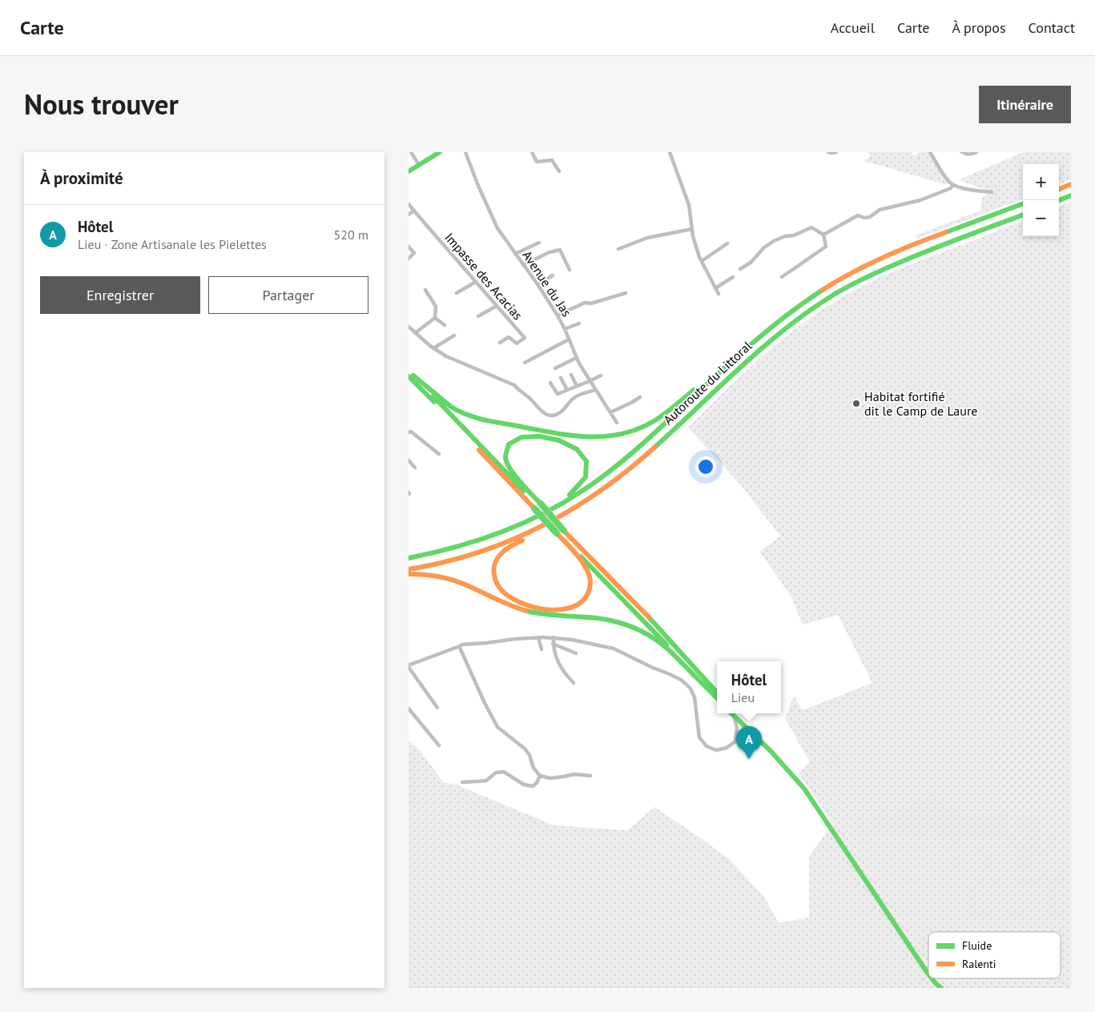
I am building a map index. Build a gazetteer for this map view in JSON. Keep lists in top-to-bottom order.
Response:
{
  "streets": {
    "main road": ["Autoroute du Littoral"],
    "street": ["Impasse des Acacias", "Avenue du Jas"]
  },
  "places": ["Habitat fortifié dit le Camp de Laure"],
  "legend": ["Fluide", "Ralenti"],
  "page": {
    "header": "Carte",
    "nav": [
      "Accueil",
      "Carte",
      "À propos",
      "Contact"
    ],
    "title": "Nous trouver",
    "buttons": [
      "Itinéraire",
      ["Enregistrer", "Partager"]
    ],
    "heading": "À proximité",
    "map_buttons": ["+", "−"],
    "list": [
      {
        "mark": "A",
        "name": "Hôtel",
        "note": "Lieu · Zone Artisanale les Pielettes",
        "value": "520 m"
      }
    ],
    "popup": ["Hôtel", "Lieu"],
    "pins": "A"
  }
}
